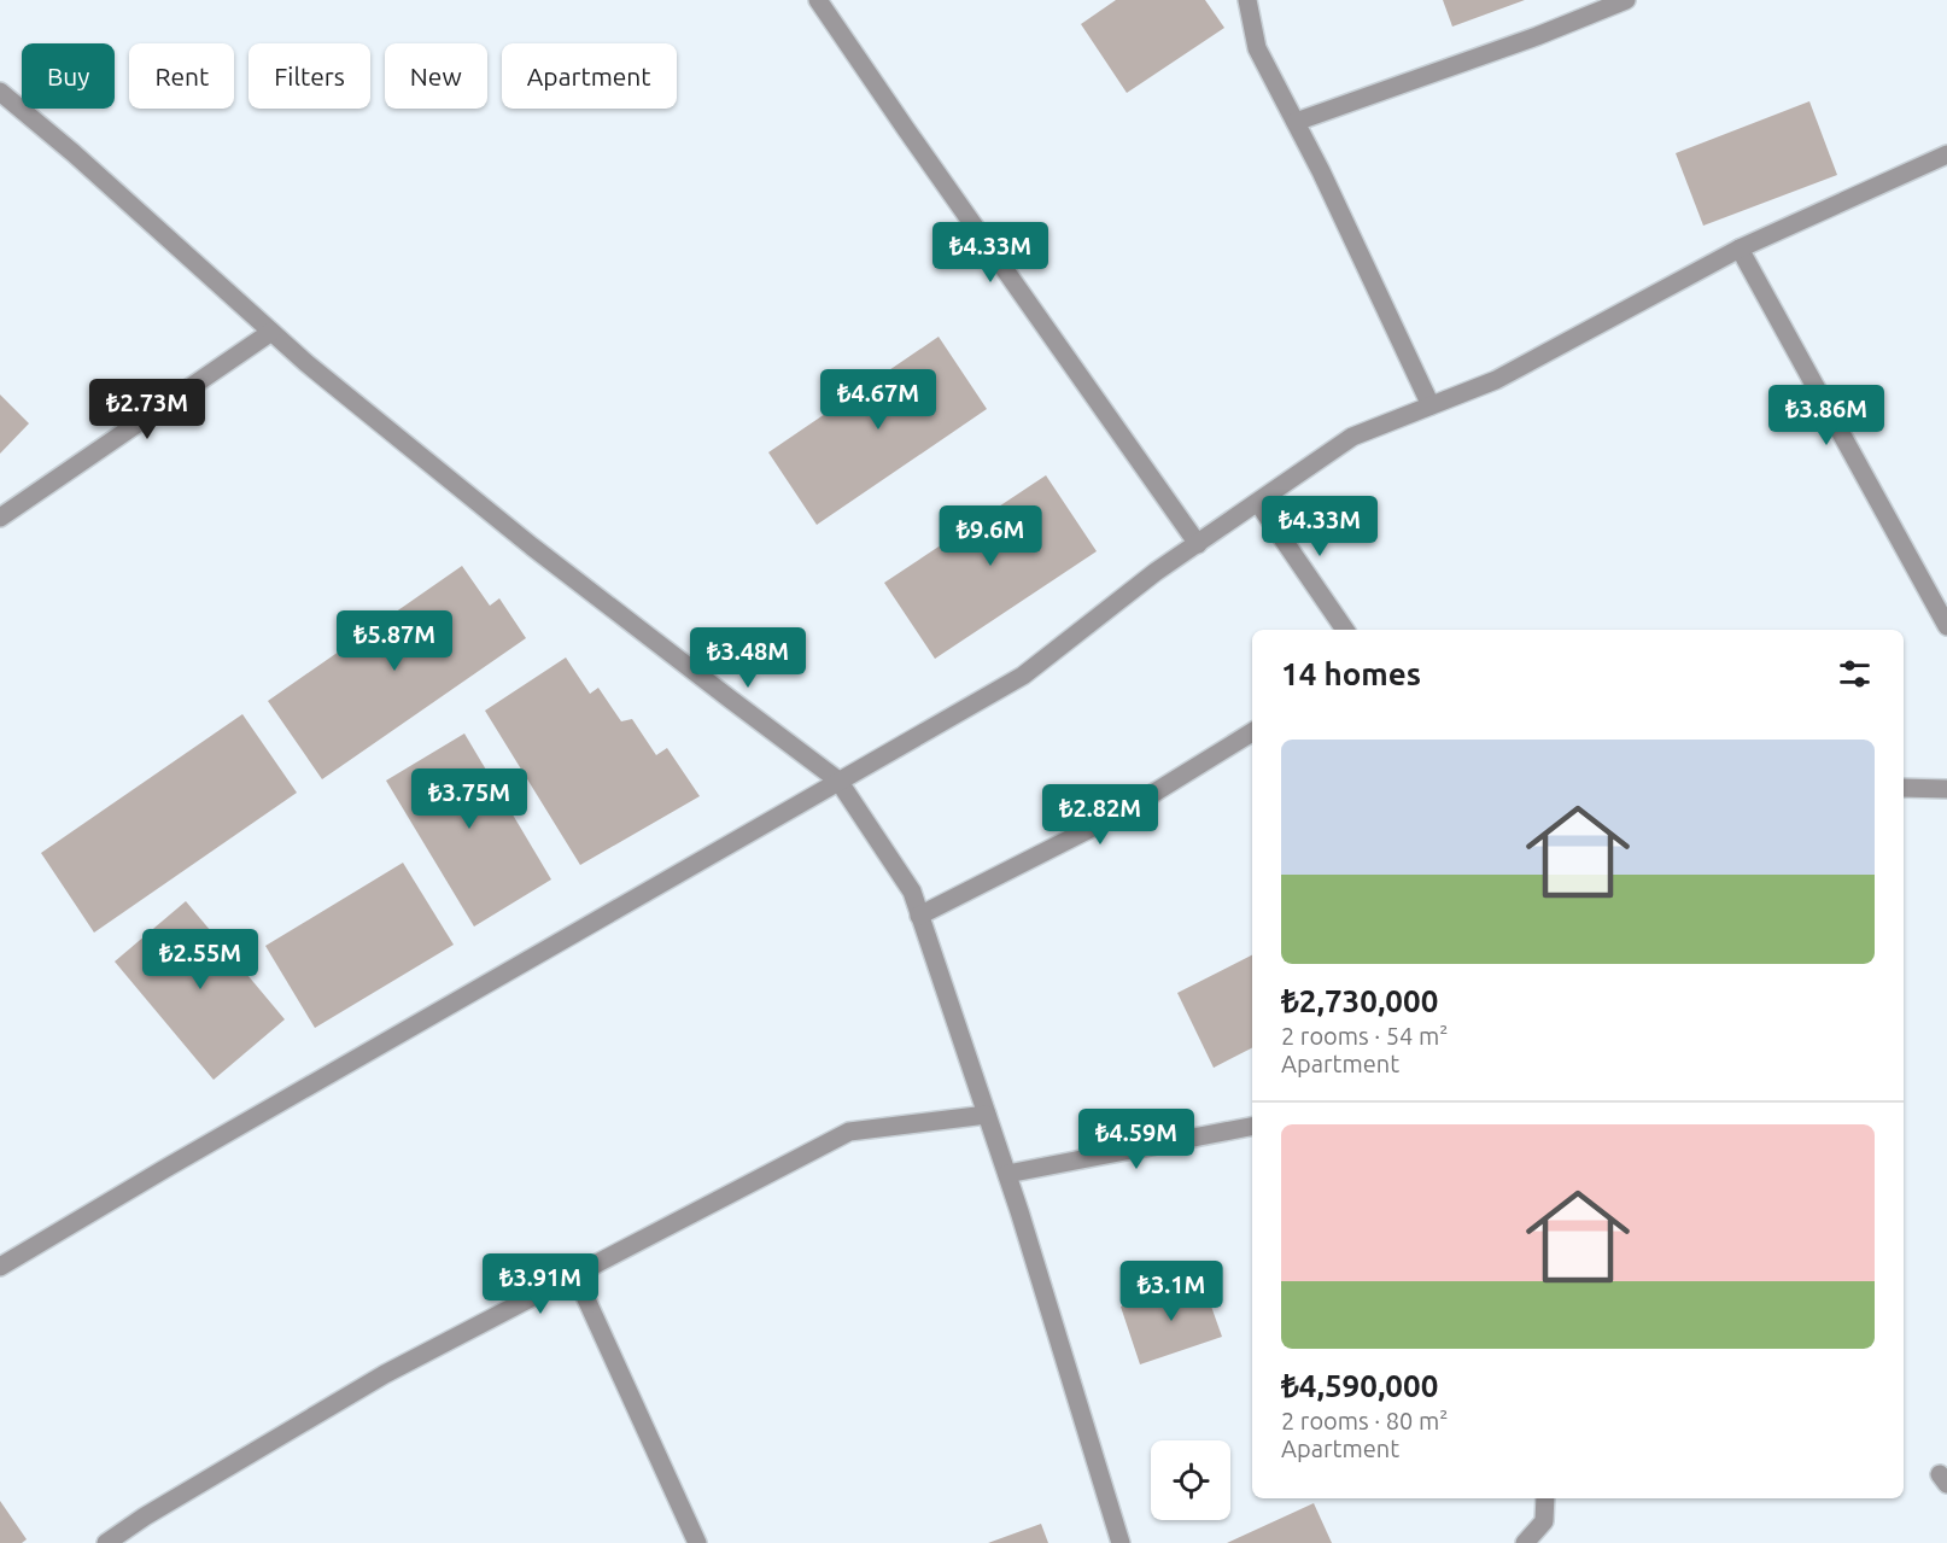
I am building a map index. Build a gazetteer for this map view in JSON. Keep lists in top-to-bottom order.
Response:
{
  "page": {
    "chip": [
      "Buy",
      "Rent",
      "Filters",
      "New",
      "Apartment"
    ],
    "price": [
      "₺4.33M",
      "₺4.67M",
      "₺2.73M",
      "₺3.86M",
      "₺4.33M",
      "₺9.6M",
      "₺5.87M",
      "₺3.48M",
      "₺3.75M",
      "₺2.82M",
      "₺2.55M",
      "₺4.59M",
      "₺3.91M",
      "₺3.1M"
    ],
    "heading": "14 homes",
    "list": [
      {
        "name": "₺2,730,000",
        "note": "2 rooms · 54 m² · Apartment"
      },
      {
        "name": "₺4,590,000",
        "note": "2 rooms · 80 m² · Apartment"
      }
    ]
  }
}
